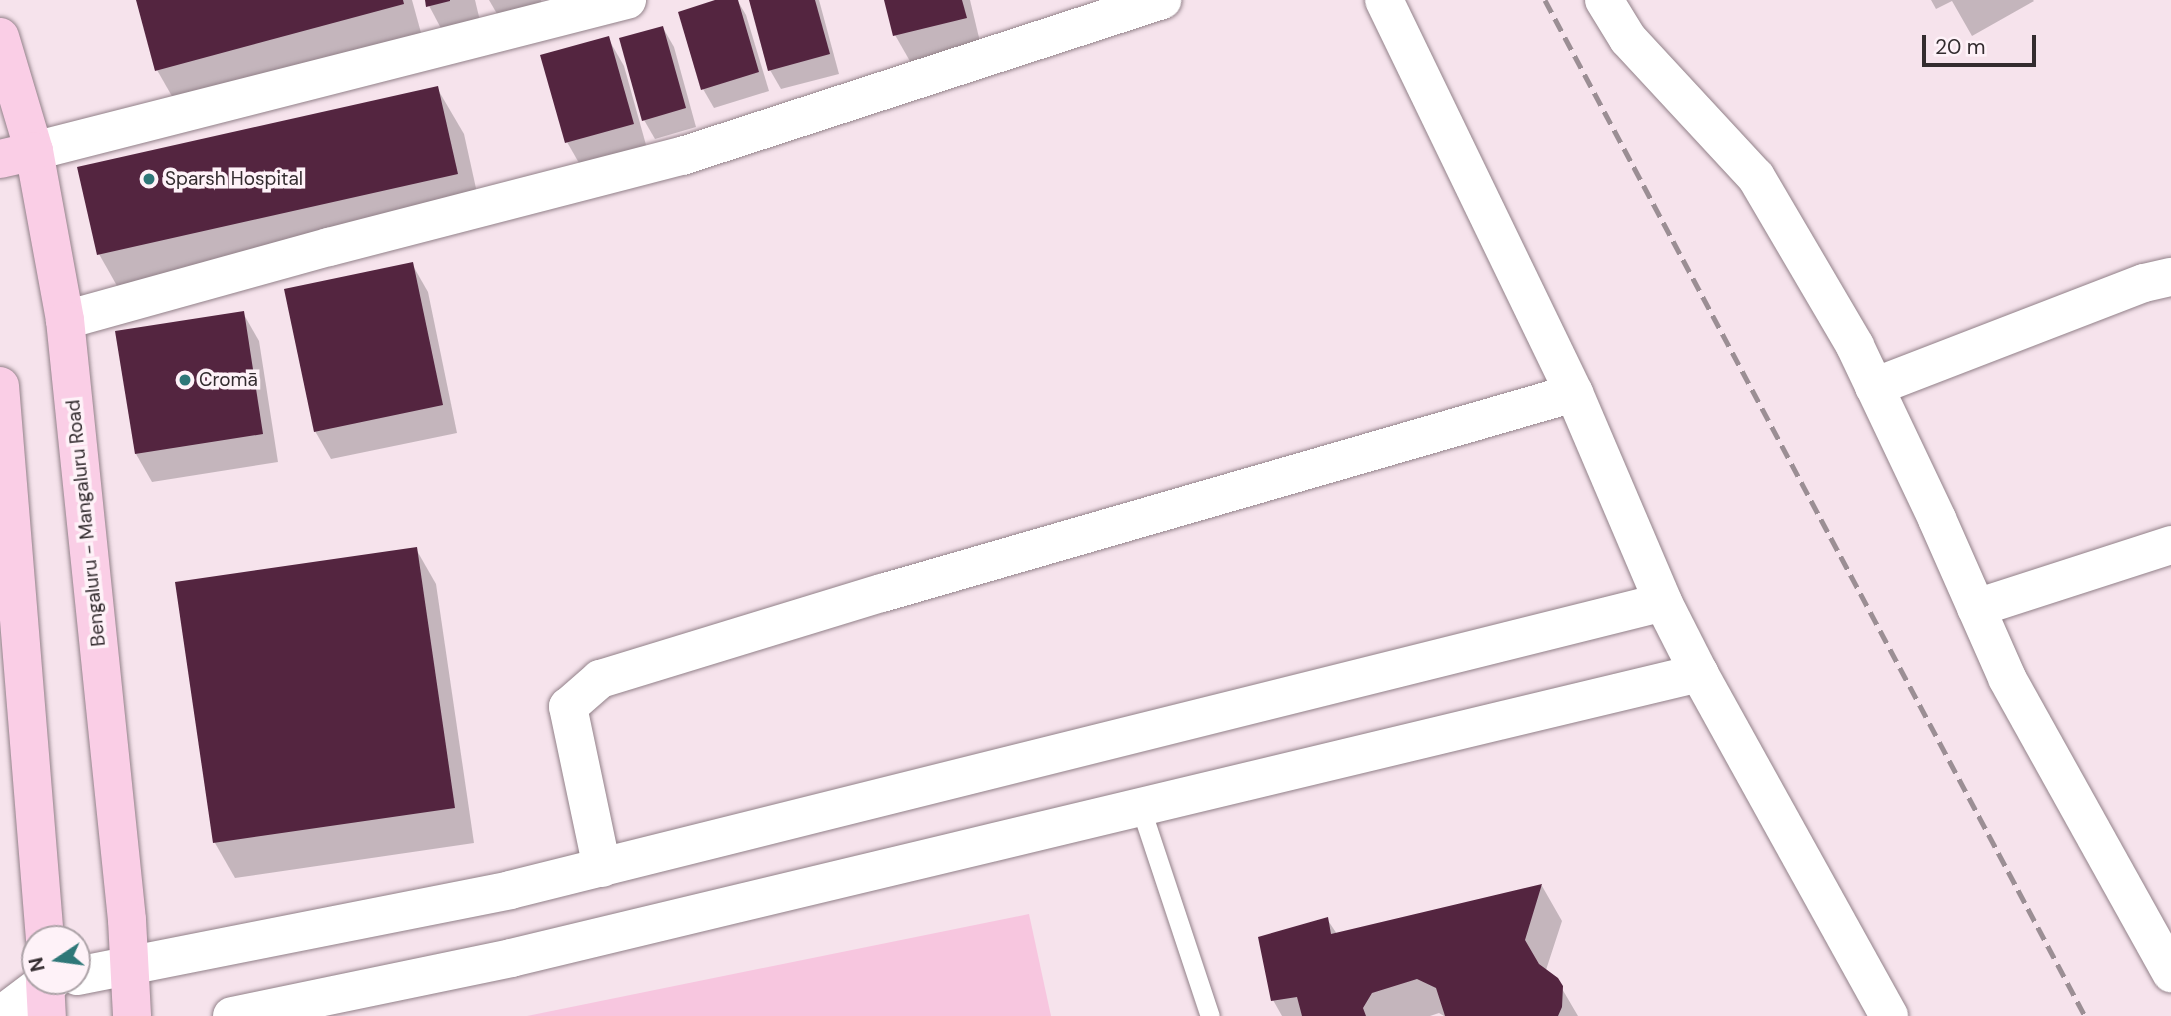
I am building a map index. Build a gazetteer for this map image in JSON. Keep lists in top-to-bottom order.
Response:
{
  "streets": {
    "main road": ["Bengaluru - Mangaluru Road"]
  },
  "places": ["Sparsh Hospital", "Cromā"],
  "scale_bar": "20 m",
  "north": "left"
}
